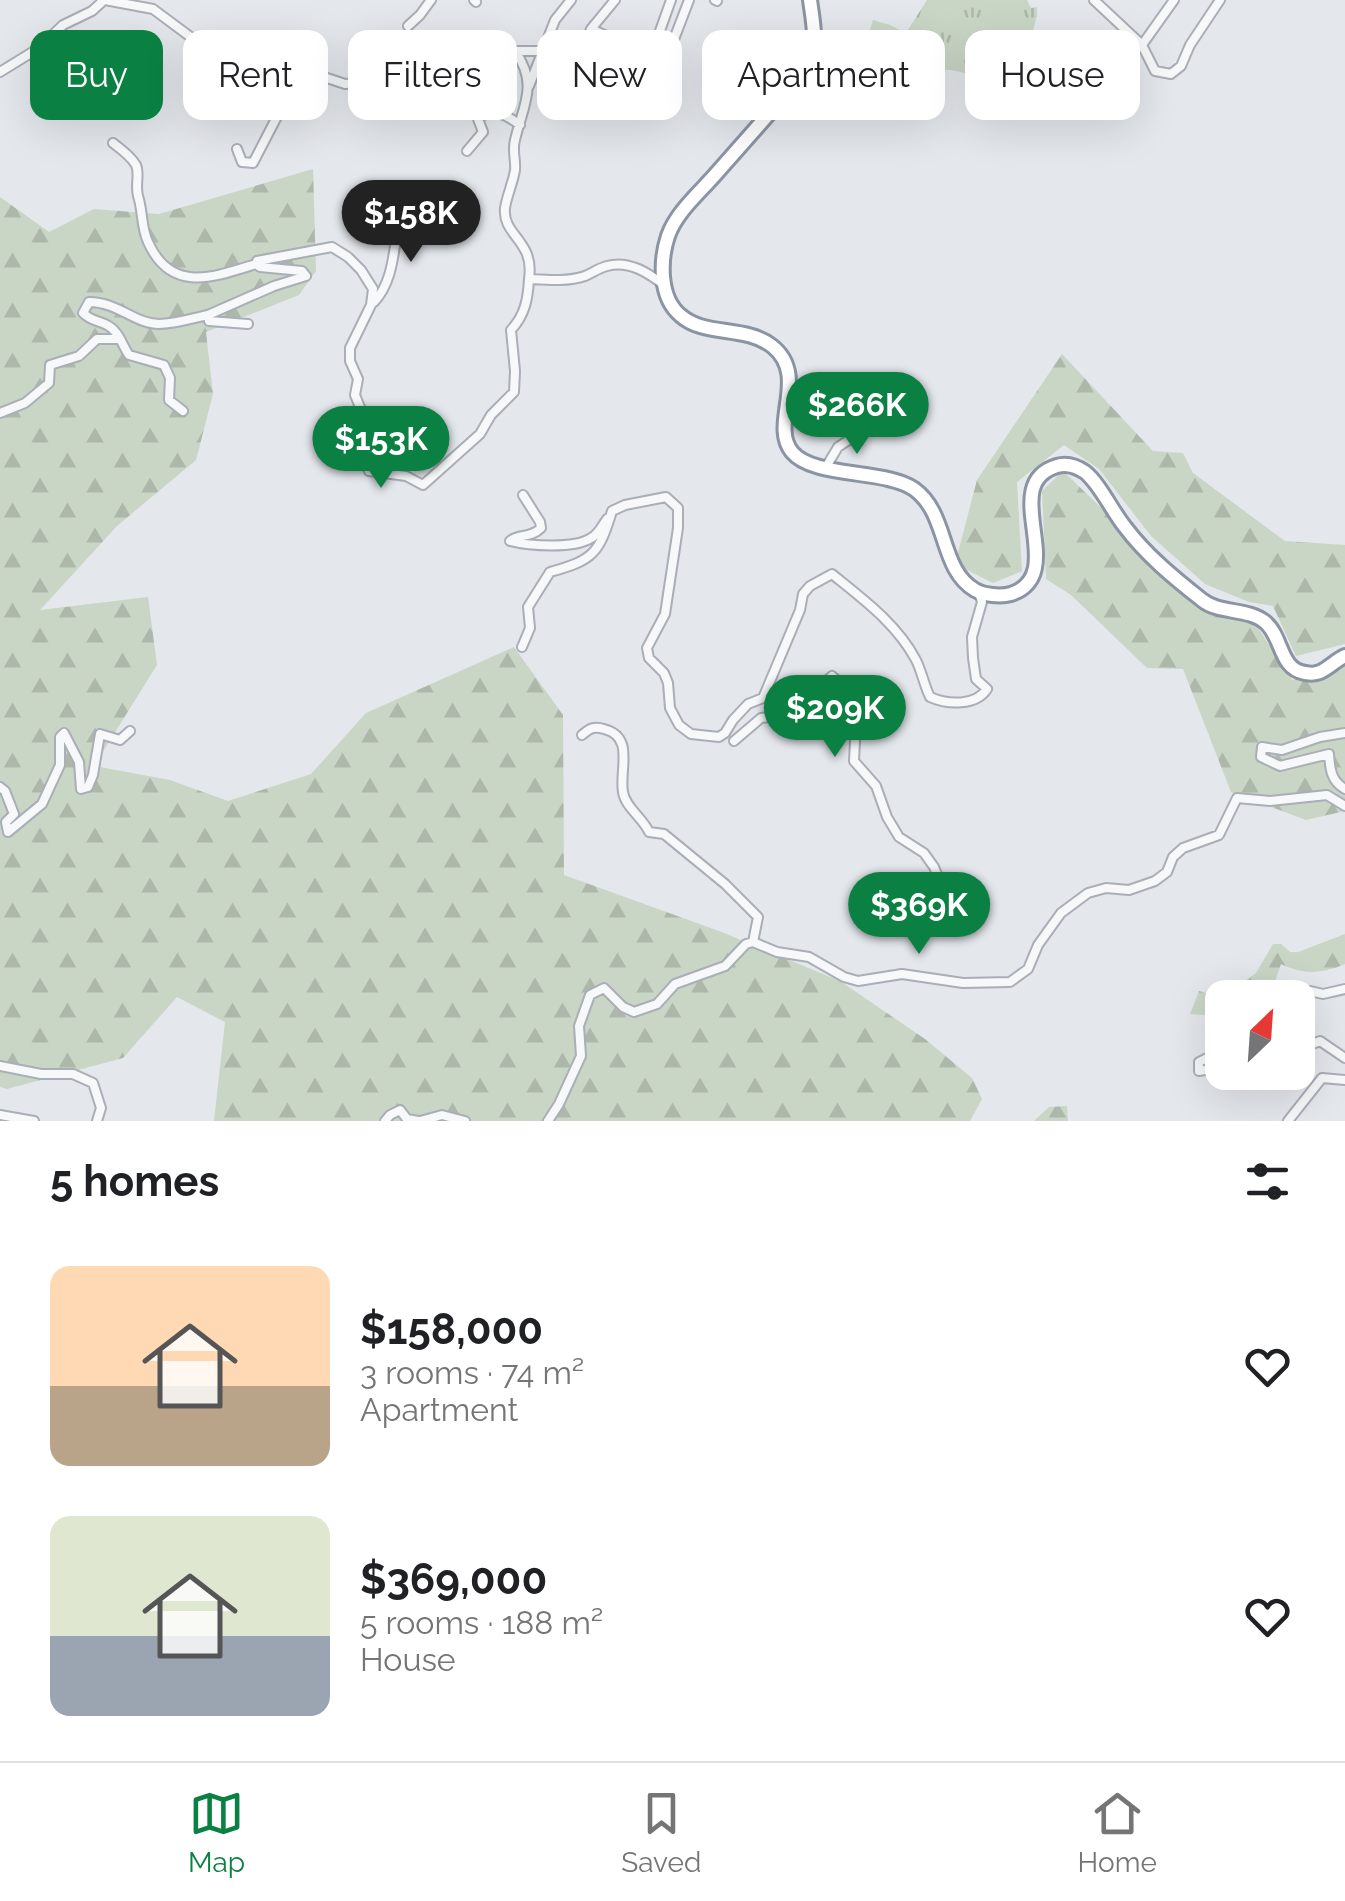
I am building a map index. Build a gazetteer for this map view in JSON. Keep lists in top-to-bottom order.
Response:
{
  "north": "top right",
  "page": {
    "chip": [
      "Buy",
      "Rent",
      "Filters",
      "New",
      "Apartment",
      "House"
    ],
    "price": [
      "$158K",
      "$266K",
      "$153K",
      "$209K",
      "$369K"
    ],
    "heading": "5 homes",
    "list": [
      {
        "name": "$158,000",
        "note": "3 rooms · 74 m² · Apartment"
      },
      {
        "name": "$369,000",
        "note": "5 rooms · 188 m² · House"
      }
    ],
    "tabs": ["Map", "Saved", "Home"]
  }
}
